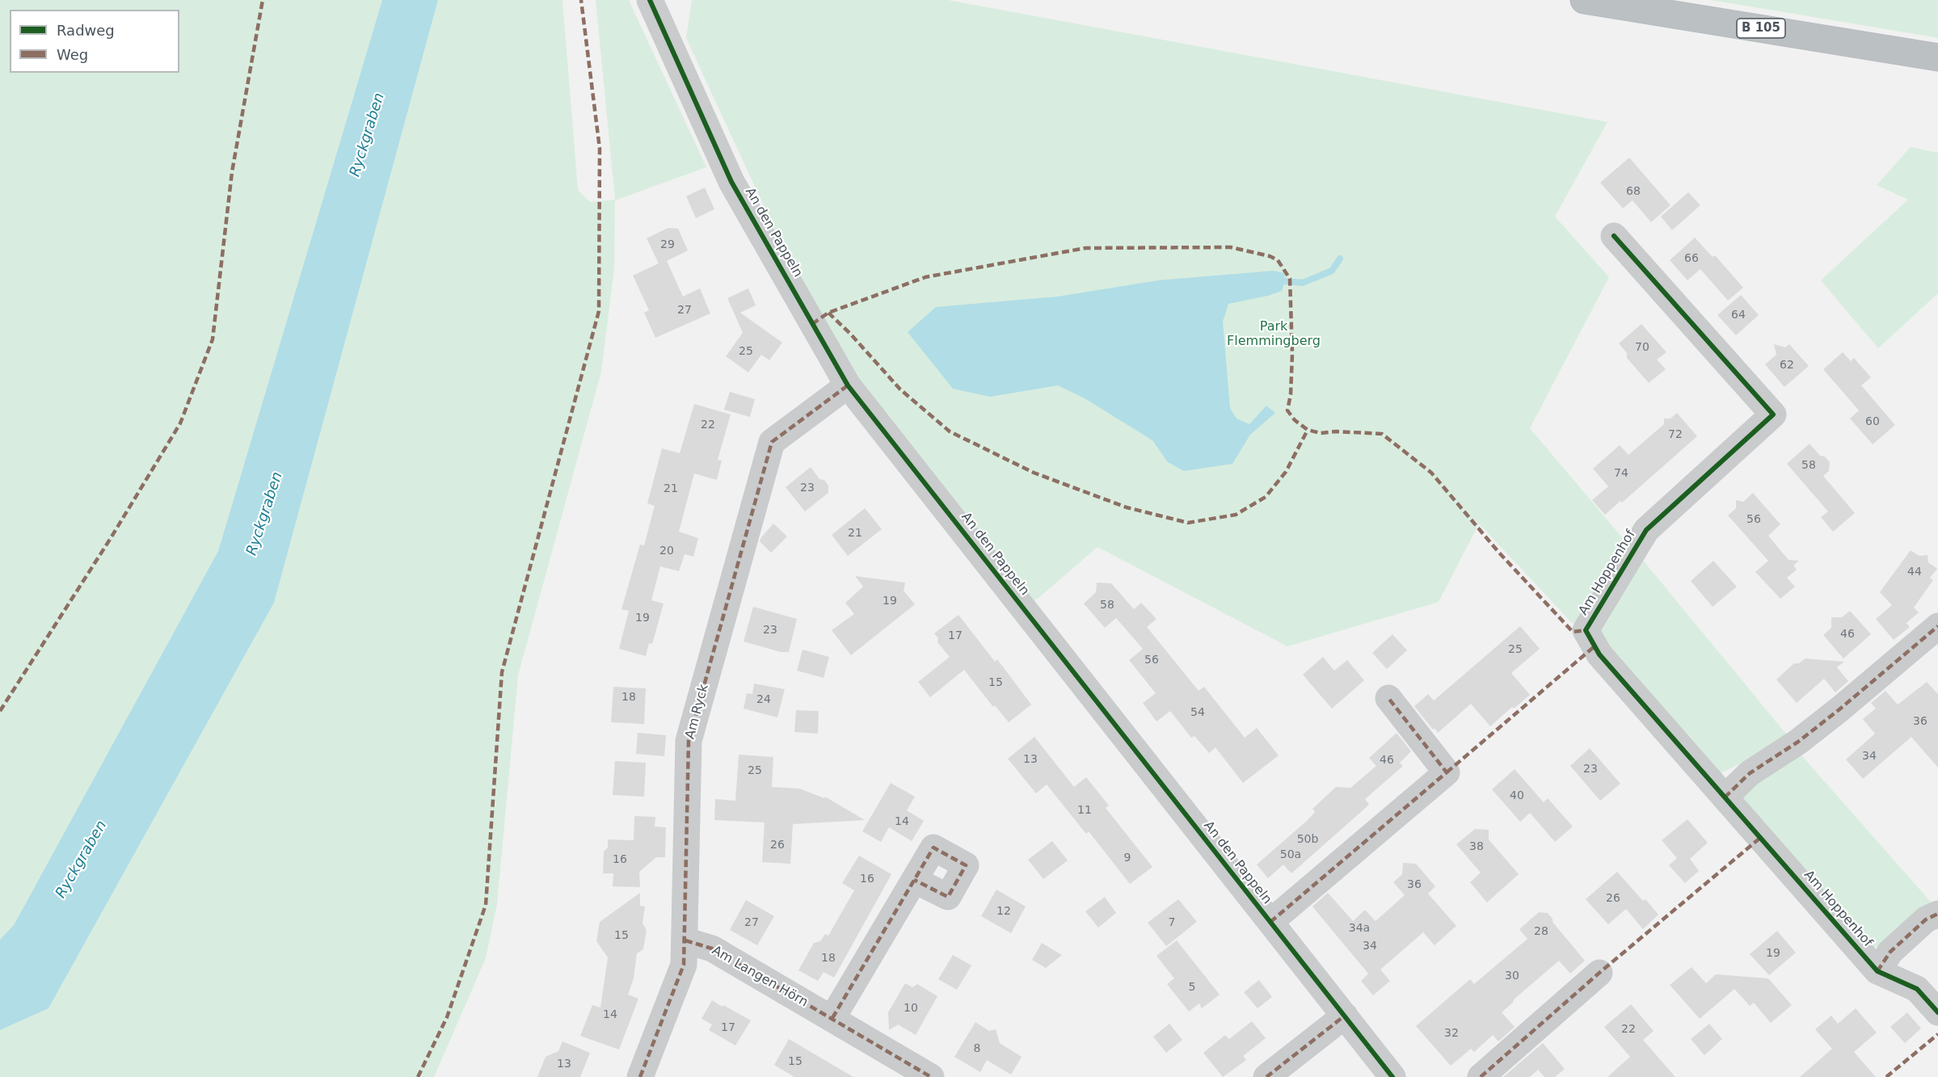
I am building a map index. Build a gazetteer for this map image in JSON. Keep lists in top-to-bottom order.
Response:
{
  "streets": {
    "highway": ["B 105"],
    "street": [
      "An den Pappeln",
      "Am Hoppenhof",
      "Am Ryck",
      "Am Langen Hörn"
    ]
  },
  "crossings": [
    ["An den Pappeln", "Am Ryck"],
    ["Am Ryck", "Am Langen Hörn"]
  ],
  "water": ["Ryckgraben"],
  "parks": ["Park Flemmingberg"],
  "house_numbers": [
    "68",
    "29",
    "66",
    "27",
    "64",
    "70",
    "25",
    "62",
    "60",
    "22",
    "72",
    "58",
    "74",
    "23",
    "21",
    "56",
    "21",
    "20",
    "44",
    "19",
    "58",
    "19",
    "23",
    "46",
    "17",
    "25",
    "56",
    "15",
    "18",
    "24",
    "54",
    "36",
    "34",
    "13",
    "46",
    "23",
    "25",
    "40",
    "11",
    "14",
    "50b",
    "26",
    "38",
    "50a",
    "9",
    "16",
    "16",
    "36",
    "26",
    "12",
    "27",
    "7",
    "34a",
    "28",
    "15",
    "34",
    "19",
    "18",
    "30",
    "5",
    "10",
    "14",
    "17",
    "22",
    "32",
    "8",
    "15",
    "13"
  ],
  "legend": ["Radweg", "Weg"]
}
